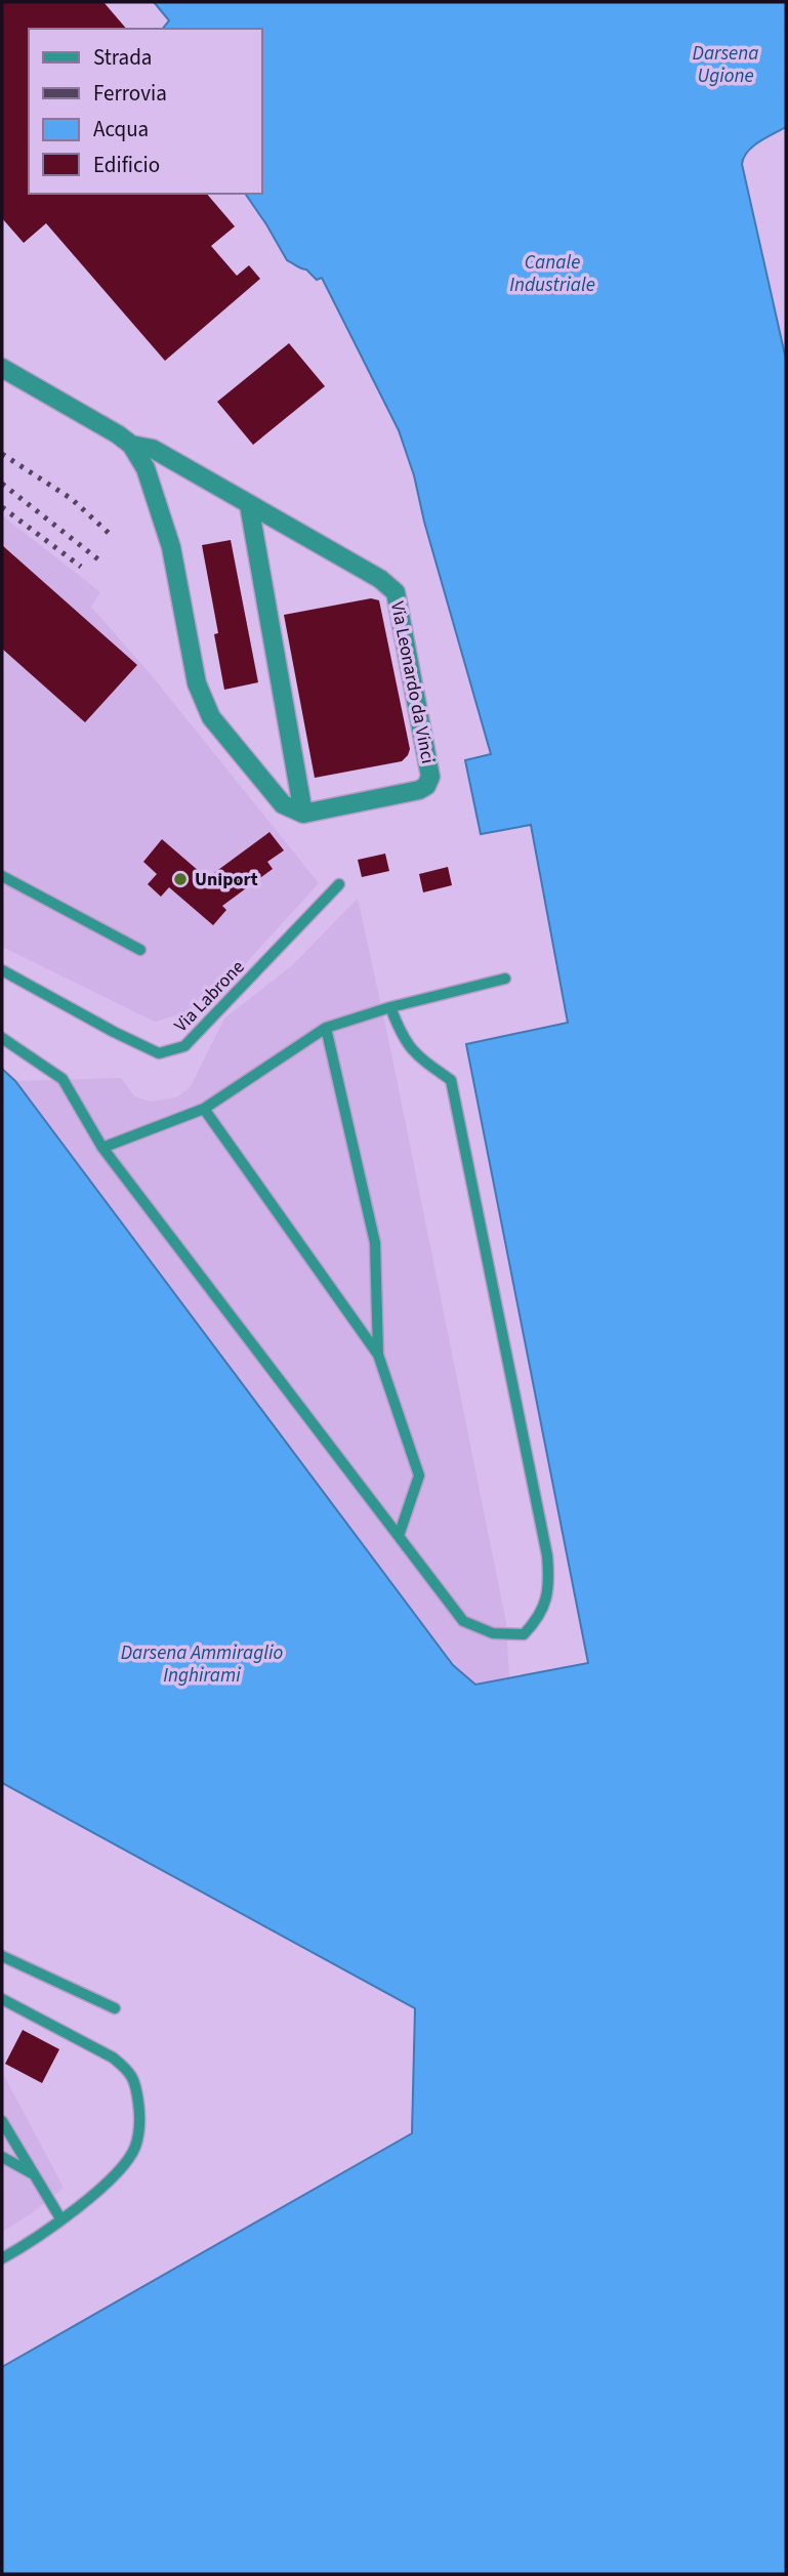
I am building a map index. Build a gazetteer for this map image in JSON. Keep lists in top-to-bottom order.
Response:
{
  "streets": {
    "street": ["Via Leonardo da Vinci"],
    "lane": ["Via Labrone"]
  },
  "water": ["Darsena Ugione", "Canale Industriale", "Darsena Ammiraglio Inghirami"],
  "places": ["Uniport"],
  "legend": [
    "Strada",
    "Ferrovia",
    "Acqua",
    "Edificio"
  ]
}
